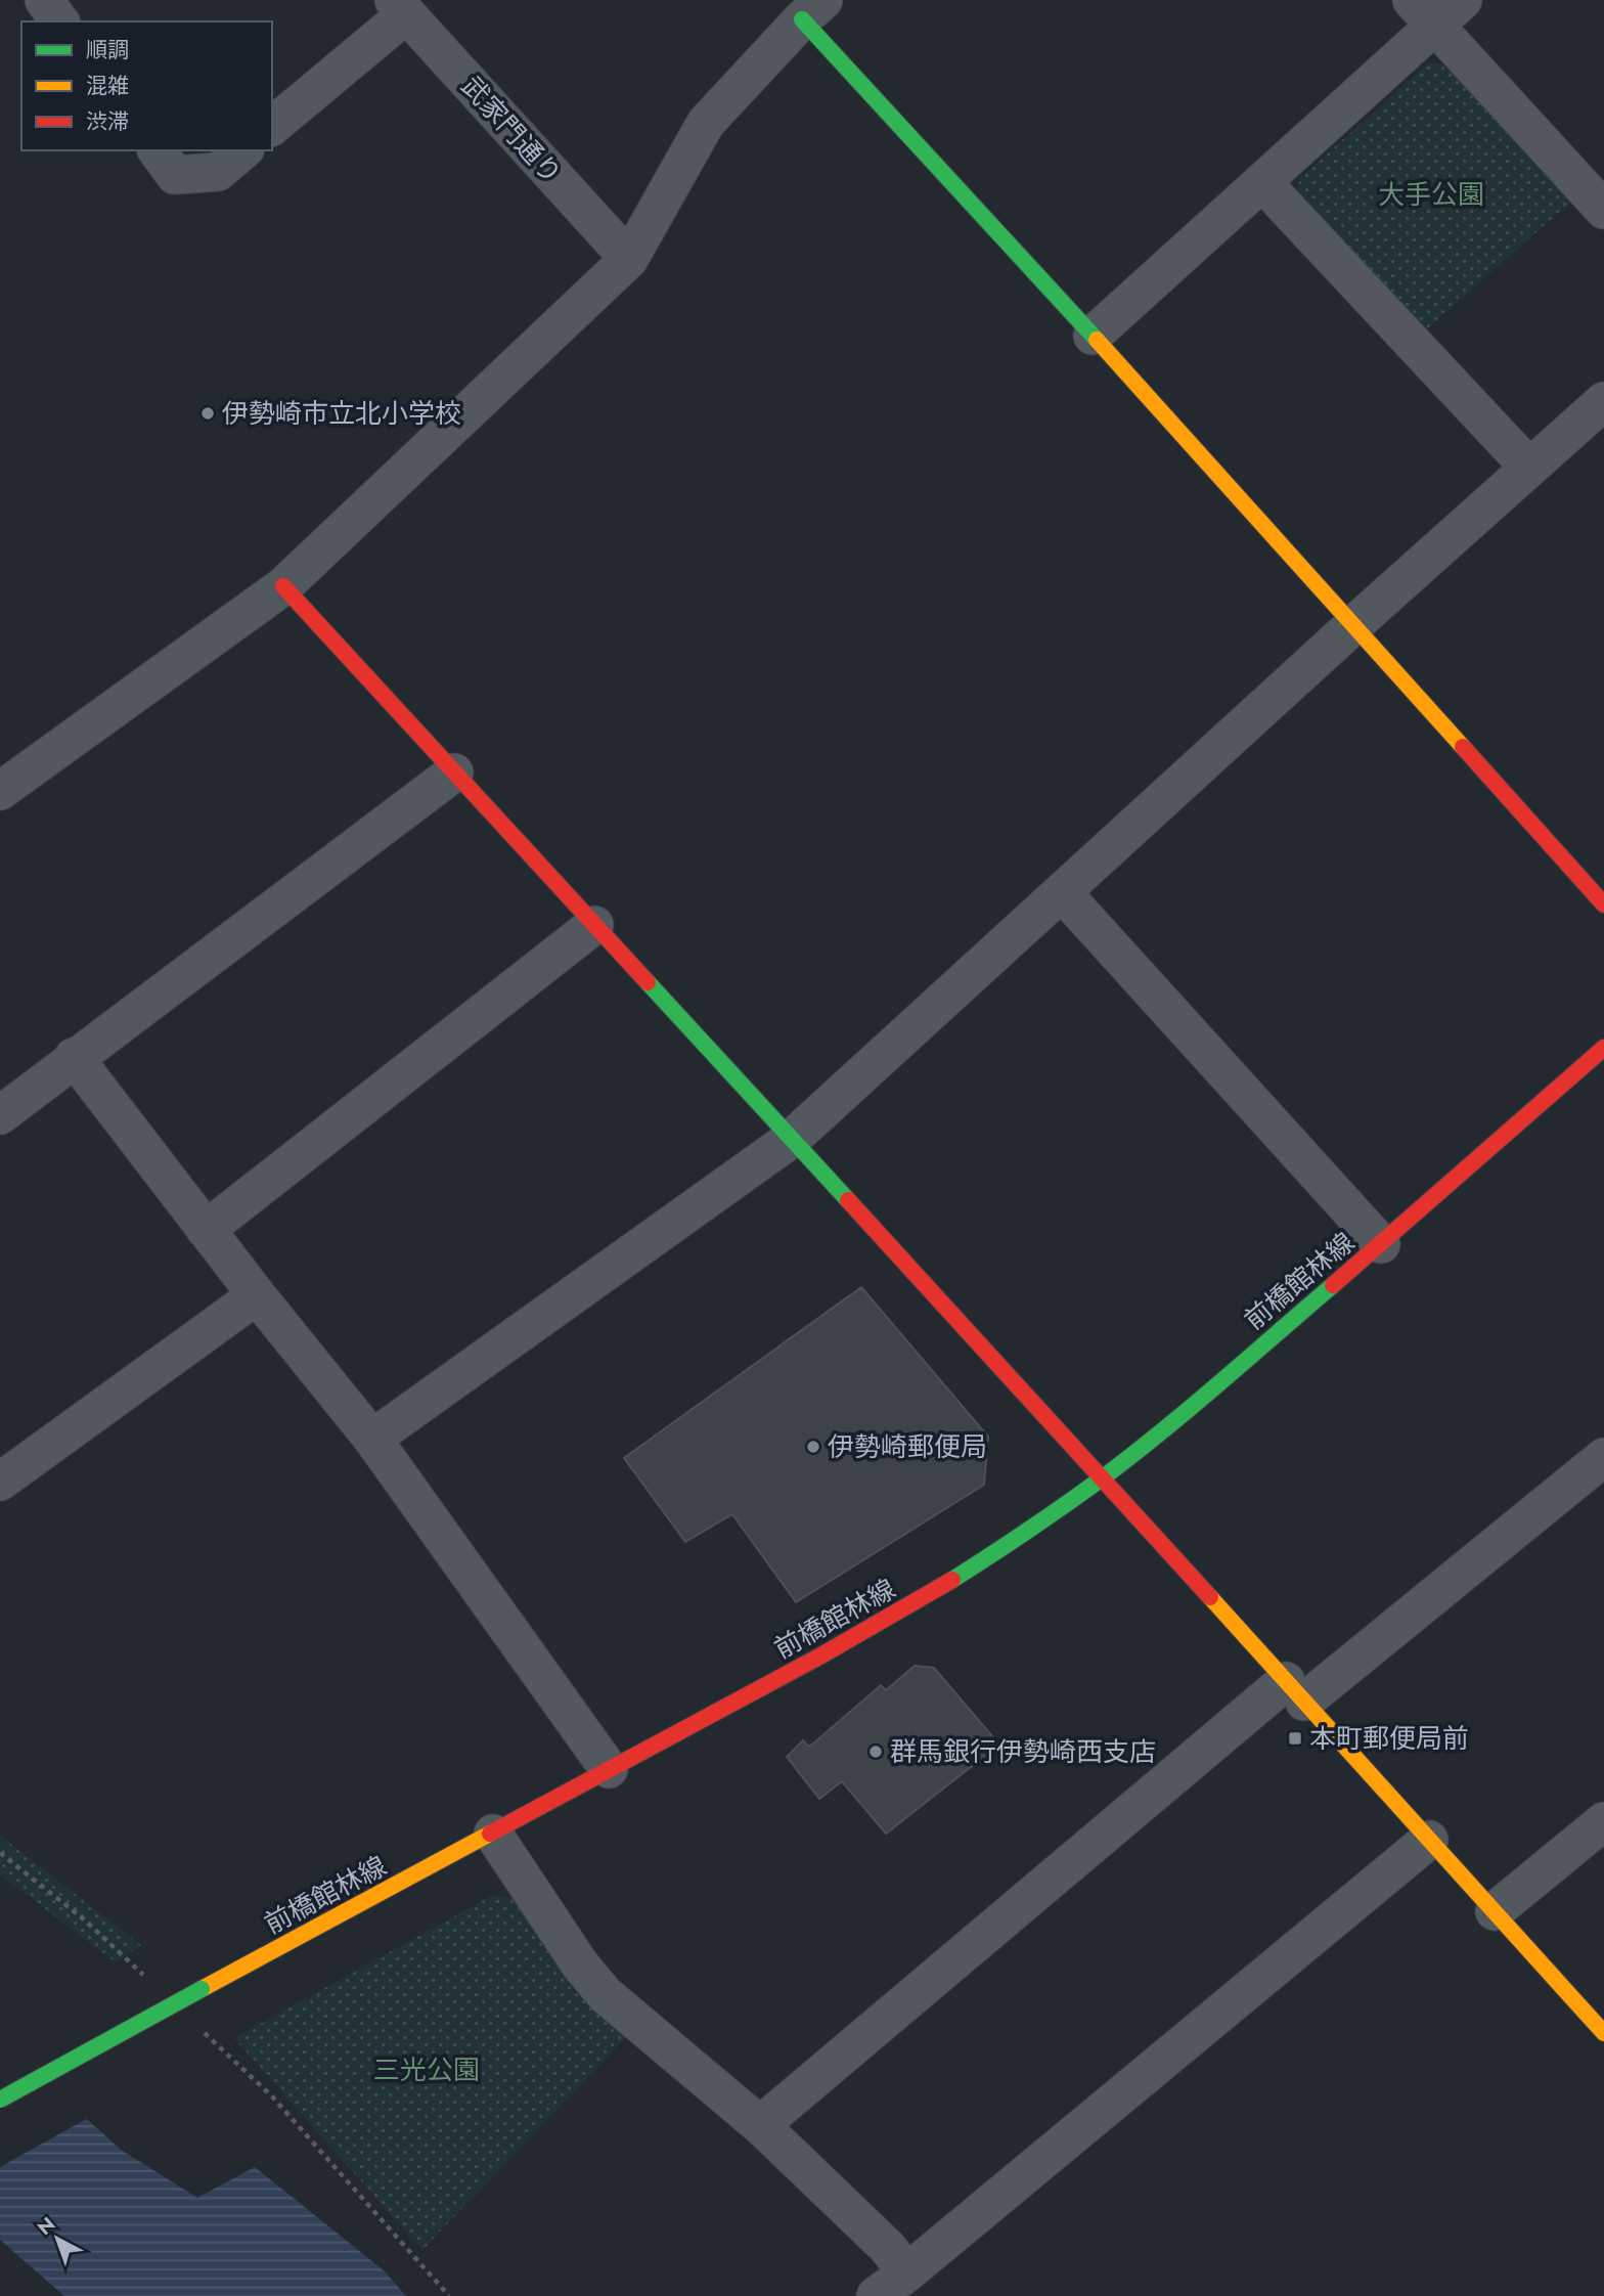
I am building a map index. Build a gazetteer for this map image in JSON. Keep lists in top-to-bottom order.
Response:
{
  "streets": {
    "street": ["武家門通り", "前橋館林線"]
  },
  "parks": ["大手公園", "三光公園"],
  "places": {
    "other": ["伊勢崎市立北小学校", "伊勢崎郵便局", "群馬銀行伊勢崎西支店"],
    "transit": ["本町郵便局前"]
  },
  "legend": ["順調", "混雑", "渋滞"],
  "north": "top left"
}
